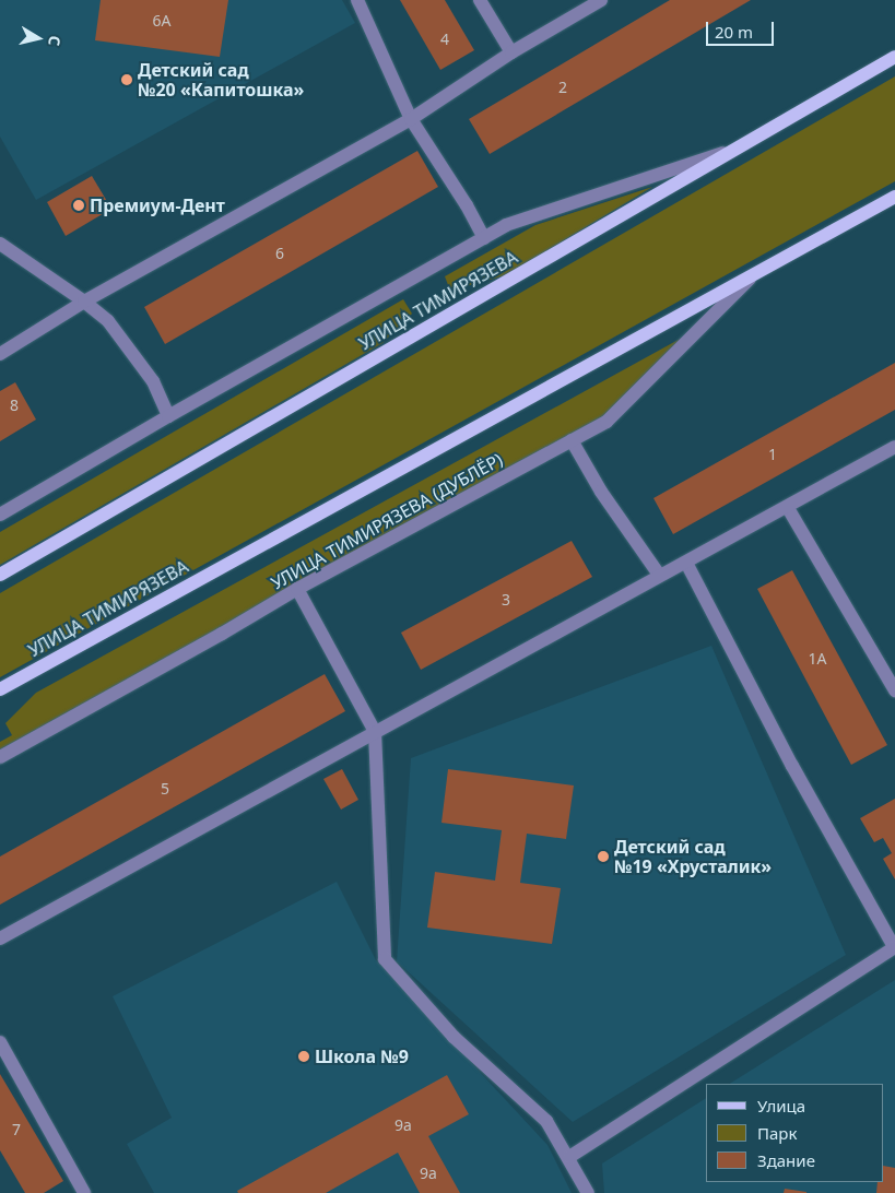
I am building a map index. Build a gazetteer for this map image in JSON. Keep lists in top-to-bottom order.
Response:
{
  "streets": {
    "main road": ["УЛИЦА ТИМИРЯЗЕВА"],
    "street": ["УЛИЦА ТИМИРЯЗЕВА (ДУБЛЁР)"]
  },
  "crossings": [
    ["УЛИЦА ТИМИРЯЗЕВА", "УЛИЦА ТИМИРЯЗЕВА (ДУБЛЁР)"]
  ],
  "places": [
    "Детский сад №20 «Капитошка»",
    "Премиум-Дент",
    "Детский сад №19 «Хрусталик»",
    "Школа №9"
  ],
  "house_numbers": [
    "6А",
    "4",
    "2",
    "6",
    "8",
    "1",
    "3",
    "1А",
    "5",
    "9а",
    "7",
    "9а"
  ],
  "legend": ["Улица", "Парк", "Здание"],
  "scale_bar": "20 m",
  "north": "right"
}
